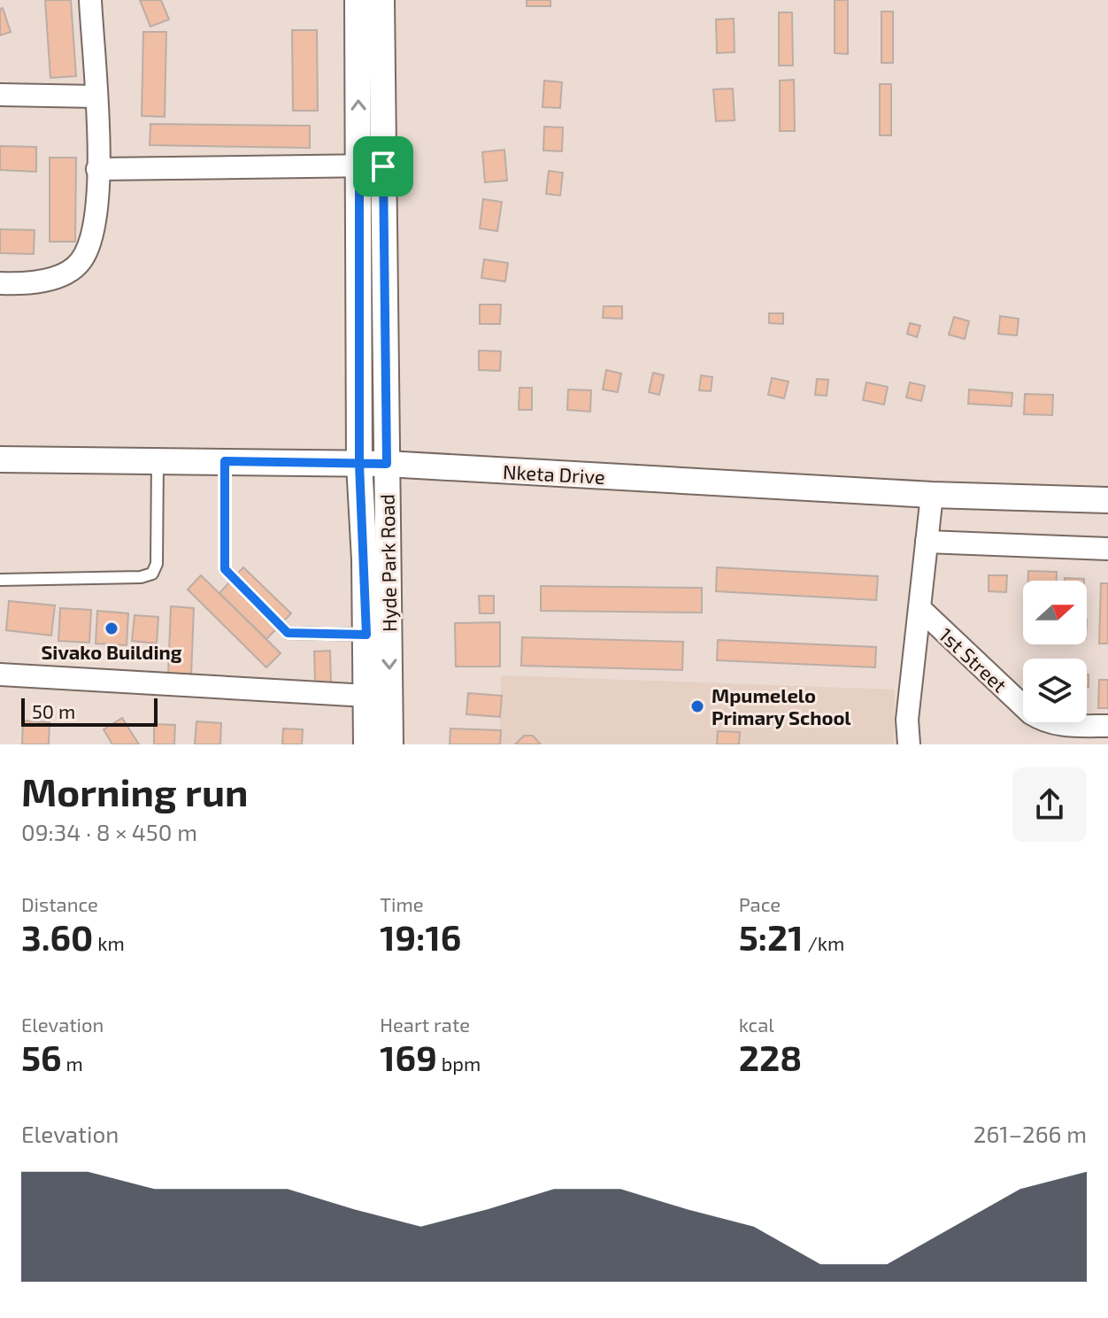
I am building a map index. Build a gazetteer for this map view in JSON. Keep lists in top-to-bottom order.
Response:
{
  "streets": {
    "street": ["Nketa Drive", "Hyde Park Road", "1st Street"]
  },
  "crossings": [
    ["Nketa Drive", "Hyde Park Road"]
  ],
  "places": ["Sivako Building", "Mpumelelo Primary School"],
  "scale_bar": "50 m",
  "north": "right",
  "page": {
    "scale": "50 m",
    "heading": ["Morning run", "09:34 · 8 × 450 m"],
    "stats": [
      ["Distance", "3.60 km"],
      ["Time", "19:16"],
      ["Pace", "5:21 /km"],
      ["Elevation", "56 m"],
      ["Heart rate", "169 bpm"],
      ["kcal", "228"]
    ],
    "chart": ["Elevation", "261–266 m"]
  }
}
